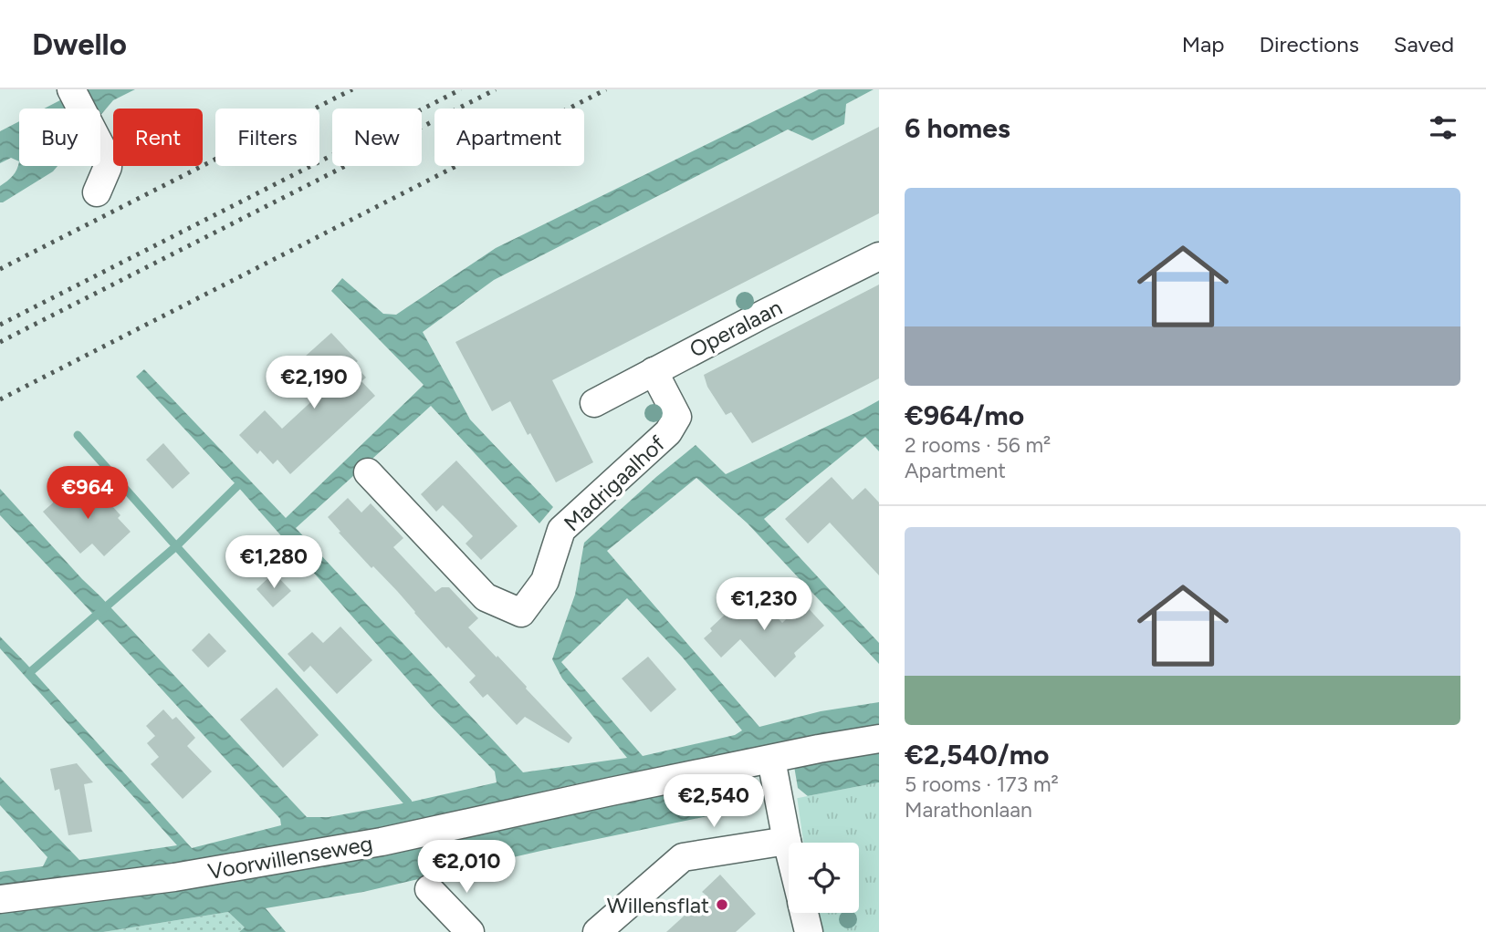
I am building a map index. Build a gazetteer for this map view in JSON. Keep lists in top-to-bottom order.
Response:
{
  "streets": {
    "street": ["Operalaan", "Madrigaalhof", "Voorwillenseweg"]
  },
  "crossings": [
    ["Operalaan", "Madrigaalhof"]
  ],
  "places": ["Willensflat"],
  "page": {
    "header": "Dwello",
    "nav": ["Map", "Directions", "Saved"],
    "heading": "6 homes",
    "chip": [
      "Buy",
      "Rent",
      "Filters",
      "New",
      "Apartment"
    ],
    "list": [
      {
        "name": "€964/mo",
        "note": "2 rooms · 56 m² · Apartment"
      },
      {
        "name": "€2,540/mo",
        "note": "5 rooms · 173 m² · Marathonlaan"
      }
    ],
    "price": [
      "€2,190",
      "€964",
      "€1,280",
      "€1,230",
      "€2,540",
      "€2,010"
    ]
  }
}
